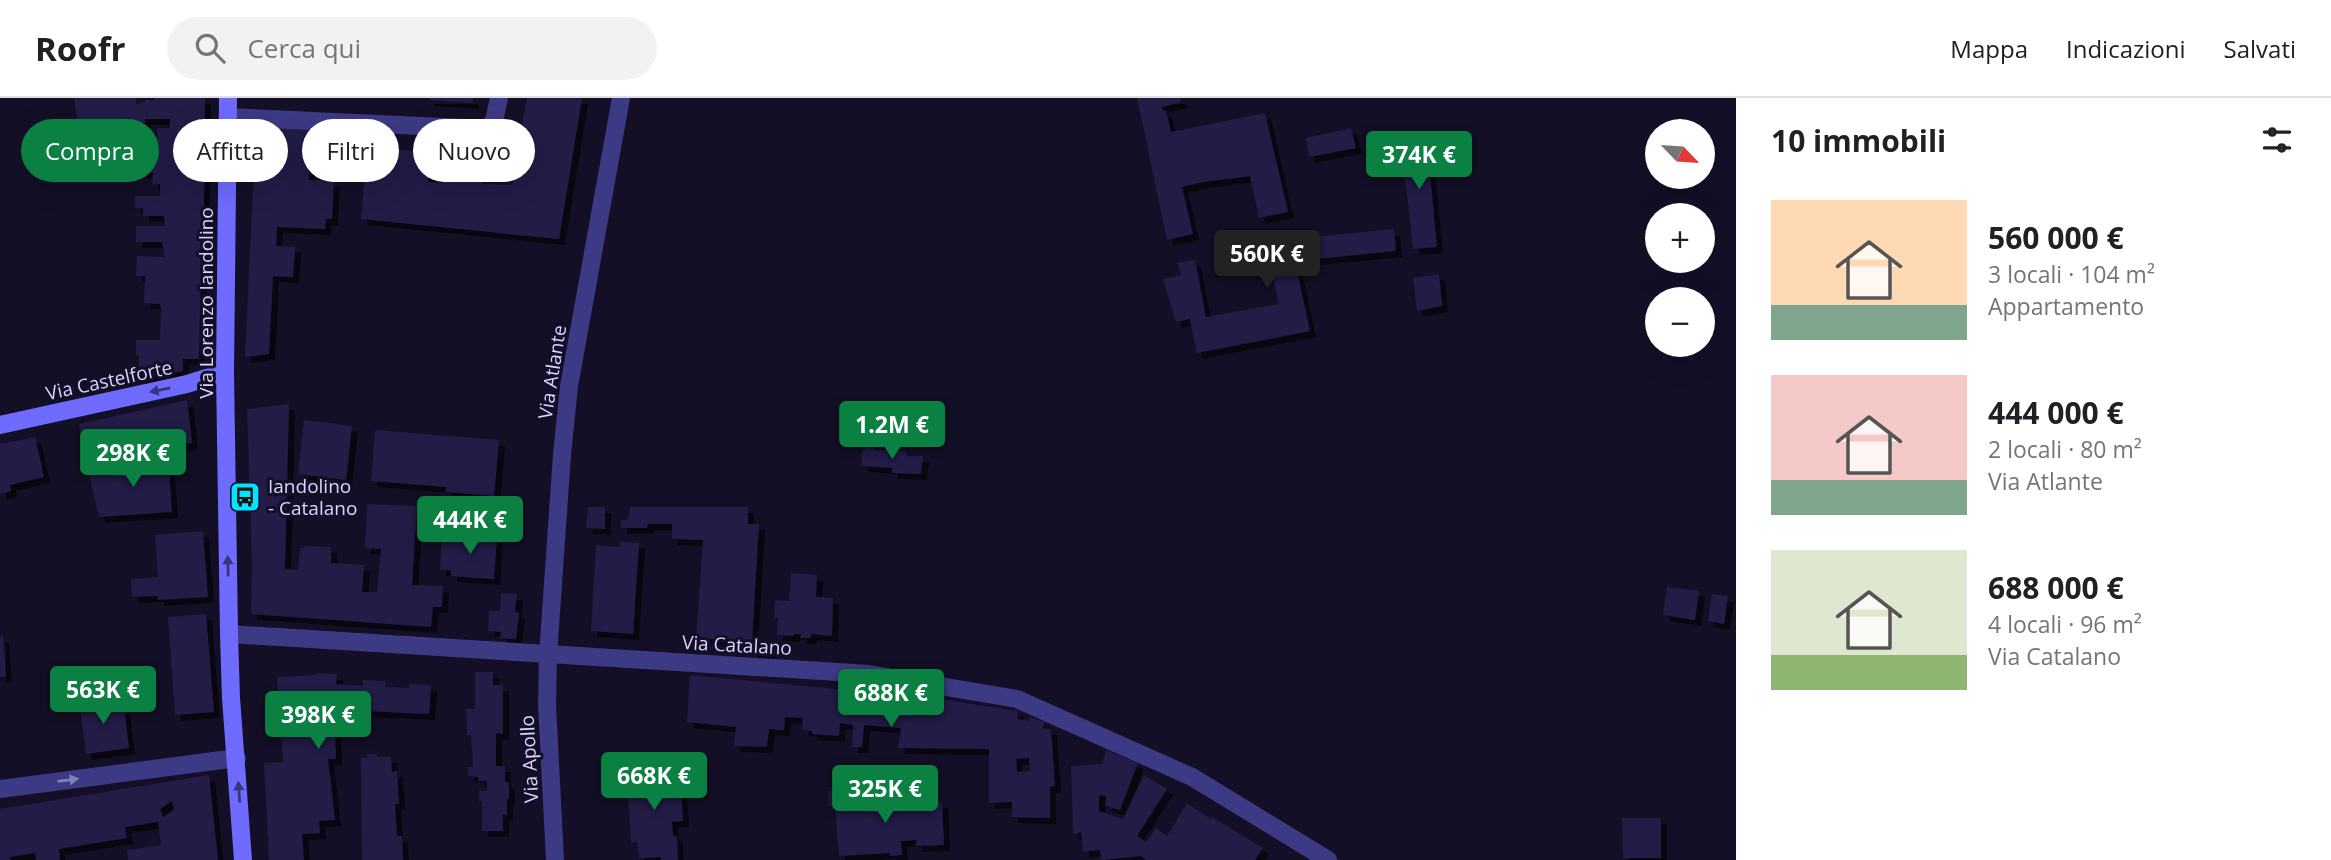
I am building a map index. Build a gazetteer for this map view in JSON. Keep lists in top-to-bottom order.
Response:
{
  "streets": {
    "main road": ["Via Lorenzo Iandolino", "Via Castelforte"],
    "street": ["Via Atlante", "Via Catalano", "Via Apollo"]
  },
  "crossings": [
    ["Via Lorenzo Iandolino", "Via Castelforte"],
    ["Via Lorenzo Iandolino", "Via Catalano"],
    ["Via Atlante", "Via Catalano"],
    ["Via Atlante", "Via Apollo"],
    ["Via Catalano", "Via Apollo"]
  ],
  "one_way": ["Via Lorenzo Iandolino", "Via Castelforte"],
  "places": {
    "bus stop": ["Iandolino - Catalano"]
  },
  "north": "bottom right",
  "page": {
    "header": "Roofr",
    "search": "Cerca qui",
    "nav": ["Mappa", "Indicazioni", "Salvati"],
    "heading": "10 immobili",
    "map_buttons": ["+", "−"],
    "chip": [
      "Compra",
      "Affitta",
      "Filtri",
      "Nuovo"
    ],
    "price": [
      "374K €",
      "560K €",
      "1.2M €",
      "298K €",
      "444K €",
      "563K €",
      "688K €",
      "398K €",
      "668K €",
      "325K €"
    ],
    "list": [
      {
        "name": "560 000 €",
        "note": "3 locali · 104 m² · Appartamento"
      },
      {
        "name": "444 000 €",
        "note": "2 locali · 80 m² · Via Atlante"
      },
      {
        "name": "688 000 €",
        "note": "4 locali · 96 m² · Via Catalano"
      }
    ]
  }
}
